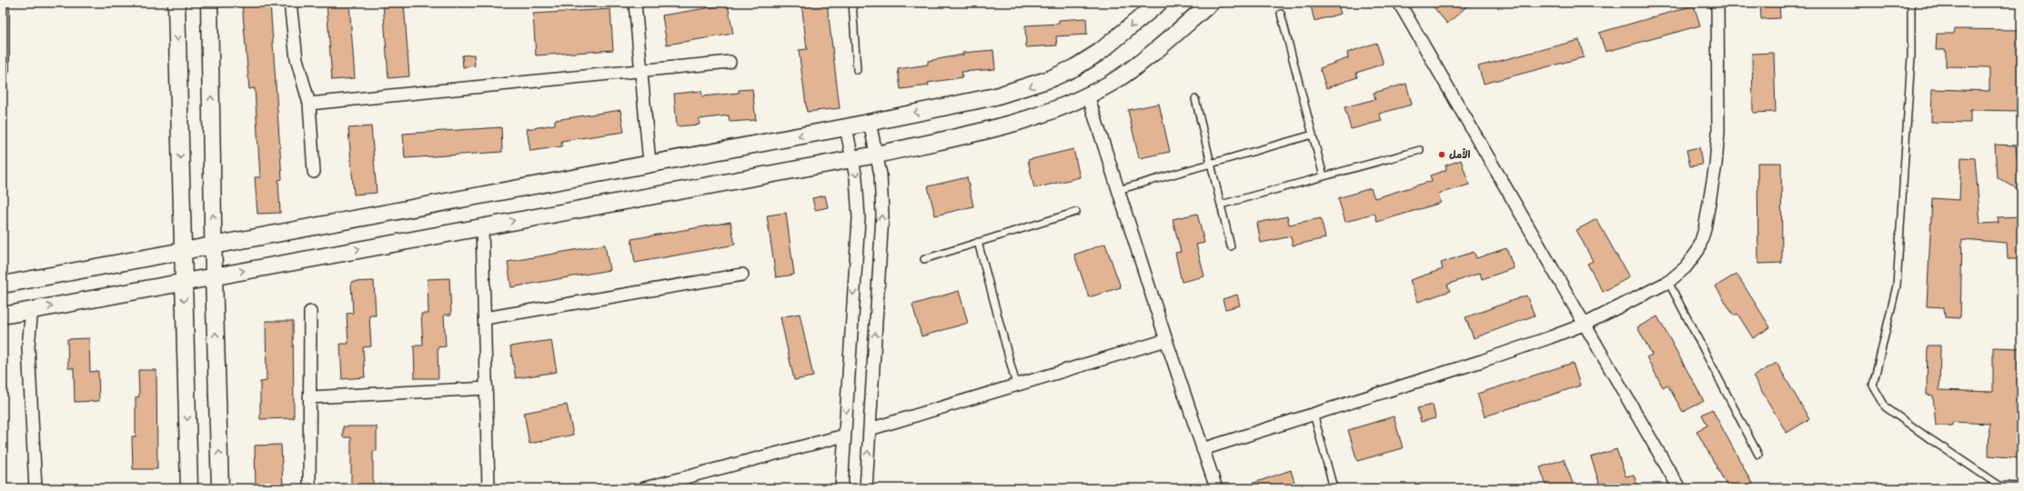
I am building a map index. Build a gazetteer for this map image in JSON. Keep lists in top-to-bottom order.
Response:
{
  "places": ["الأمل"]
}
